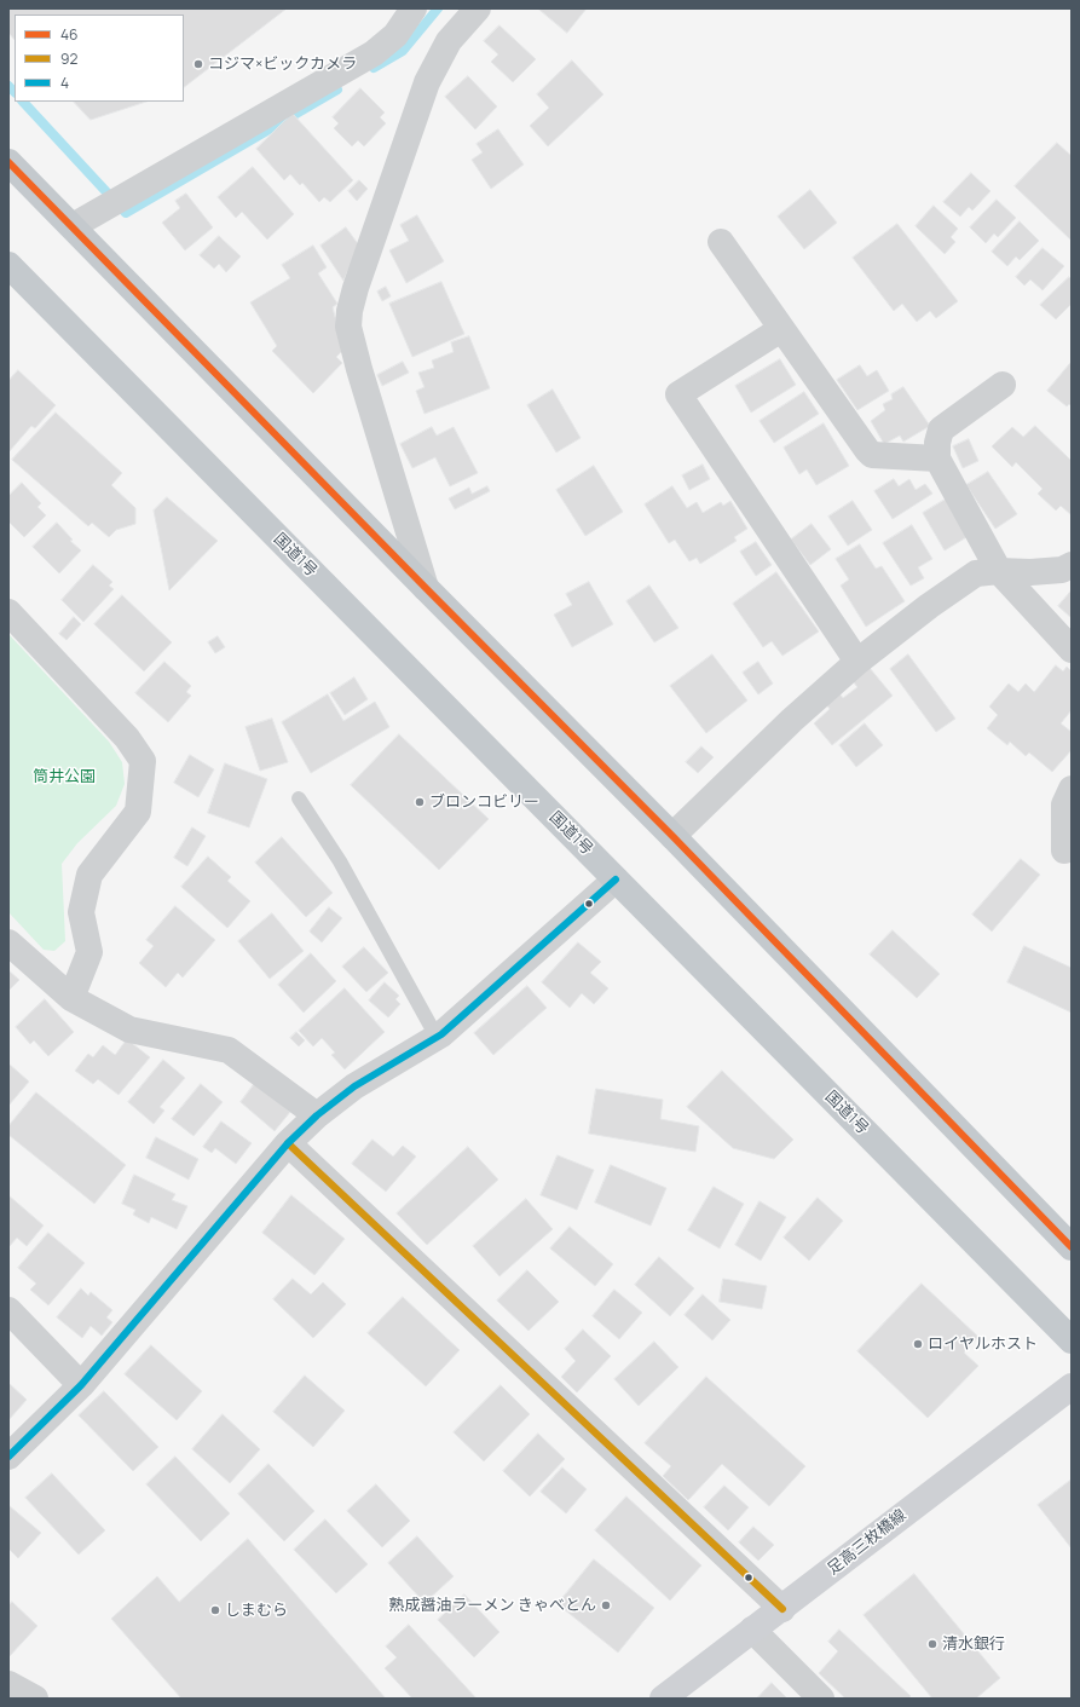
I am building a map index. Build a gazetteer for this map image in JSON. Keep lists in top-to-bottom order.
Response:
{
  "streets": {
    "highway": ["国道1号"],
    "main road": ["足高三枚橋線"]
  },
  "parks": ["筒井公園"],
  "places": [
    "コジマ×ビックカメラ",
    "ブロンコビリー",
    "ロイヤルホスト",
    "熟成醤油ラーメン きゃべとん",
    "しまむら",
    "清水銀行"
  ],
  "lines": ["transit line 46", "transit line 4", "transit line 92"],
  "legend": ["46", "92", "4"]
}
